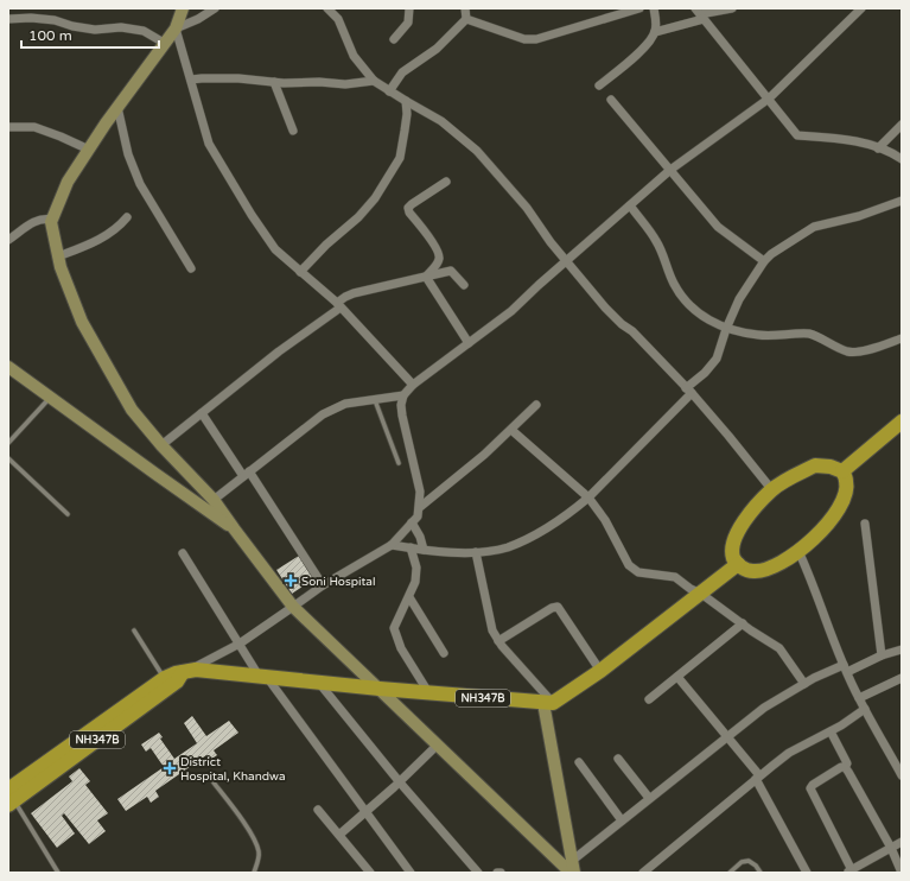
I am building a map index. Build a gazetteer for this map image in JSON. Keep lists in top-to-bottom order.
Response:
{
  "streets": {
    "highway": ["NH347B"]
  },
  "places": {
    "health": ["Soni Hospital", "District Hospital, Khandwa"]
  },
  "scale_bar": "100 m"
}
